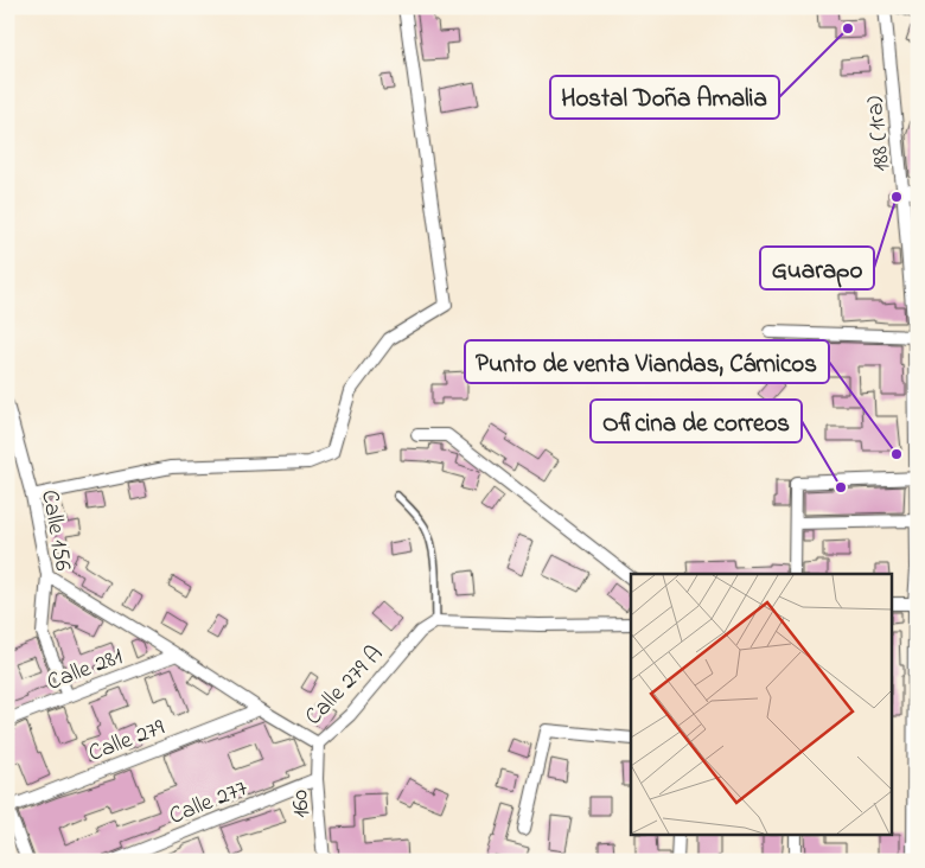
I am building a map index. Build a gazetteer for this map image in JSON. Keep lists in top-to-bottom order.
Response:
{
  "streets": {
    "street": [
      "188 (1ra)",
      "Calle 156",
      "Calle 281",
      "Calle 279 A",
      "Calle 279",
      "Calle 277",
      "160"
    ]
  },
  "crossings": [
    ["Calle 156", "Calle 281"],
    ["Calle 156", "Calle 279 A"],
    ["Calle 281", "Calle 279 A"],
    ["Calle 279 A", "Calle 279"],
    ["Calle 279 A", "160"],
    ["Calle 277", "160"]
  ],
  "places": [
    "Hostal Doña Amalia",
    "Guarapo",
    "Punto de venta Viandas, Cárnicos",
    "Oficina de correos"
  ]
}
